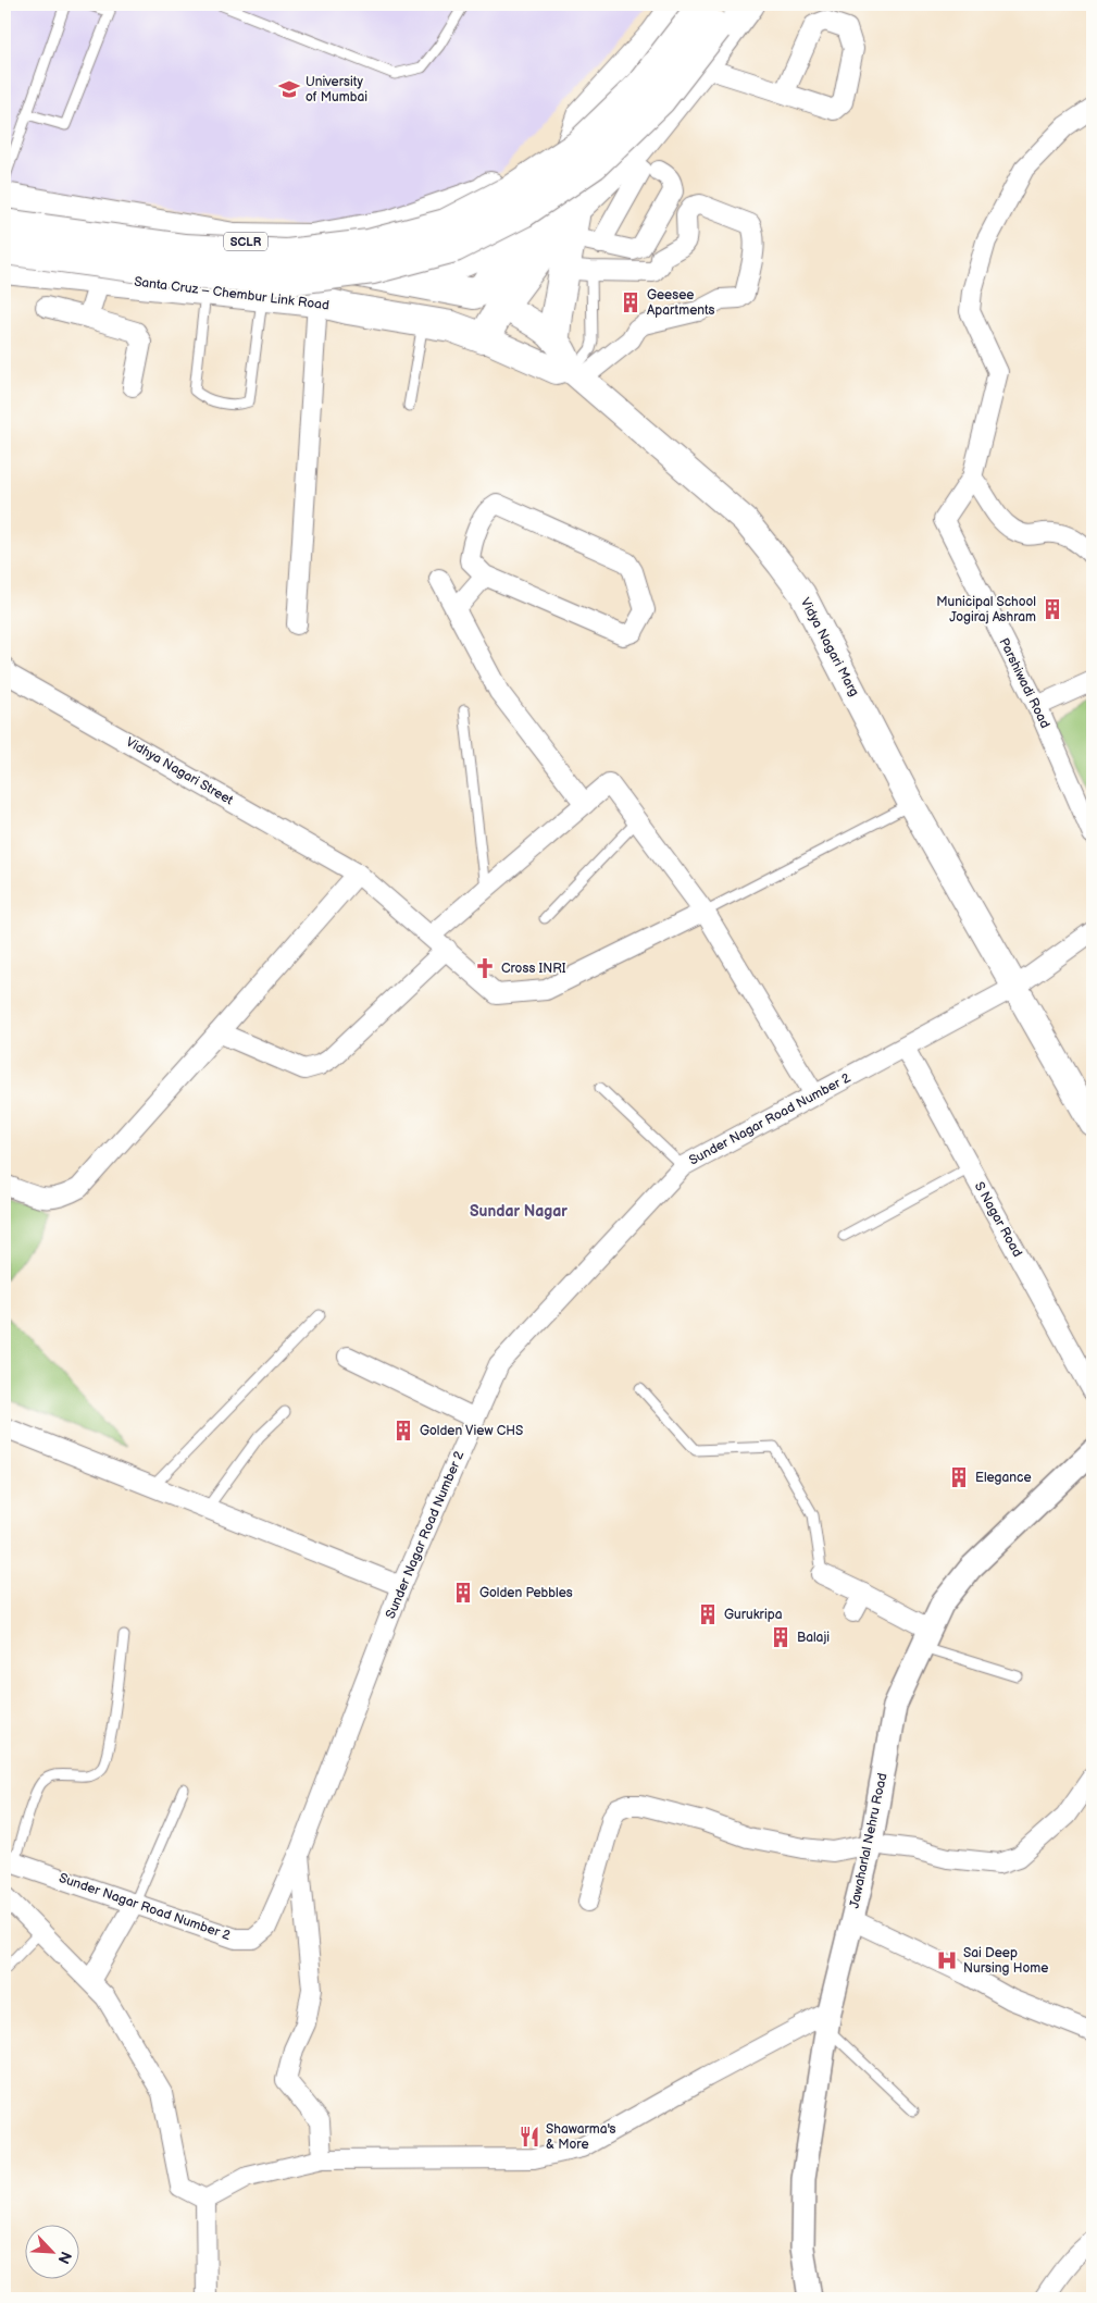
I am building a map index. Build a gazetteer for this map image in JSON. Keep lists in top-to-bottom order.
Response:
{
  "streets": {
    "highway": ["SCLR", "Santa Cruz – Chembur Link Road"],
    "main road": ["Vidya Nagari Marg"],
    "street": [
      "Parshiwadi Road",
      "Vidhya Nagari Street",
      "Sunder Nagar Road Number 2",
      "S Nagar Road",
      "Jawaharlal Nehru Road"
    ]
  },
  "crossings": [
    ["Vidya Nagari Marg", "Sunder Nagar Road Number 2"],
    ["Sunder Nagar Road Number 2", "S Nagar Road"]
  ],
  "districts": ["Sundar Nagar"],
  "places": {
    "school or university": ["University of Mumbai"],
    "building": [
      "Geesee Apartments",
      "Municipal School Jogiraj Ashram",
      "Golden View CHS",
      "Elegance",
      "Golden Pebbles",
      "Gurukripa",
      "Balaji"
    ],
    "church": ["Cross INRI"],
    "hospital": ["Sai Deep Nursing Home"],
    "restaurant": ["Shawarma's & More"]
  },
  "north": "bottom right"
}
